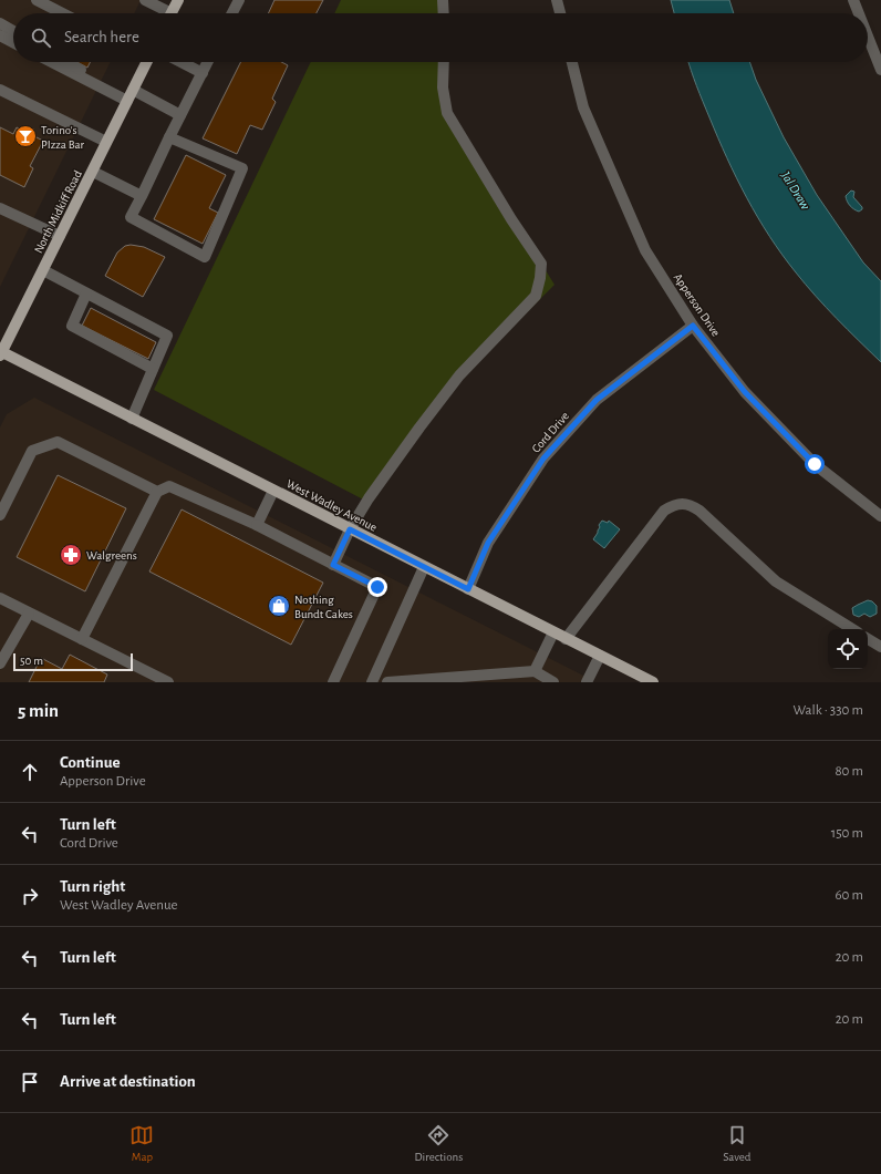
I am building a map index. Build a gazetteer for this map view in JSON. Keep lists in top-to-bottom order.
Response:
{
  "streets": {
    "main road": ["North Midkiff Road", "West Wadley Avenue"],
    "street": ["Apperson Drive", "Cord Drive"]
  },
  "crossings": [
    ["North Midkiff Road", "West Wadley Avenue"],
    ["Apperson Drive", "Cord Drive"],
    ["Cord Drive", "West Wadley Avenue"]
  ],
  "water": ["Jal Draw"],
  "places": {
    "bar": ["Torino's PIzza Bar"],
    "pharmacy": ["Walgreens"],
    "shop": ["Nothing Bundt Cakes"]
  },
  "scale_bar": "50 m",
  "page": {
    "search": "Search here",
    "scale": "50 m",
    "heading": ["5 min", "Walk · 330 m"],
    "list": [
      ["Continue", "Apperson Drive", "80 m"],
      ["Turn left", "Cord Drive", "150 m"],
      ["Turn right", "West Wadley Avenue", "60 m"],
      ["Turn left", "20 m"],
      ["Turn left", "20 m"],
      "Arrive at destination"
    ],
    "nav": ["Map", "Directions", "Saved"]
  }
}
